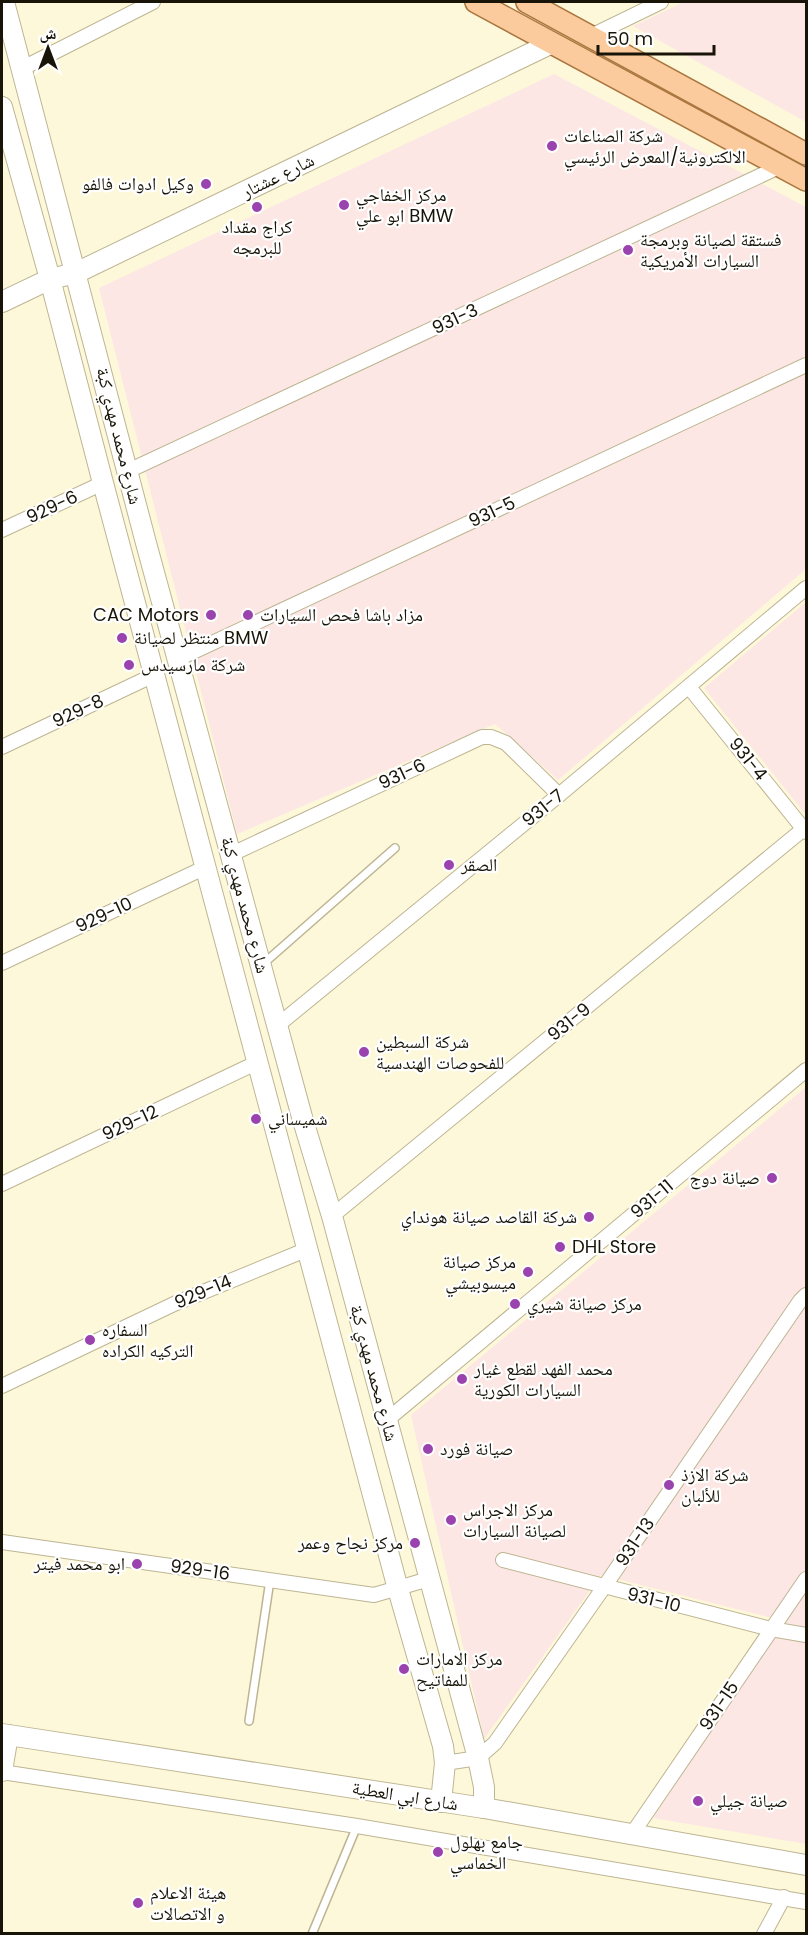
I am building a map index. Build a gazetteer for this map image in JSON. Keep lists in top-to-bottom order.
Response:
{
  "streets": {
    "street": [
      "شارع عشتار",
      "931-3",
      "شارع محمد مهدي كبة",
      "929-6",
      "931-5",
      "929-8",
      "931-4",
      "931-6",
      "931-7",
      "929-10",
      "931-9",
      "929-12",
      "931-11",
      "929-14",
      "931-13",
      "929-16",
      "931-10",
      "931-15",
      "شارع ابي العطية"
    ]
  },
  "crossings": [
    ["شارع عشتار", "شارع محمد مهدي كبة"],
    ["931-3", "شارع محمد مهدي كبة"],
    ["شارع محمد مهدي كبة", "929-6"],
    ["شارع محمد مهدي كبة", "931-5"],
    ["شارع محمد مهدي كبة", "929-8"],
    ["شارع محمد مهدي كبة", "931-6"],
    ["شارع محمد مهدي كبة", "931-7"],
    ["شارع محمد مهدي كبة", "929-10"],
    ["شارع محمد مهدي كبة", "931-9"],
    ["شارع محمد مهدي كبة", "929-12"],
    ["شارع محمد مهدي كبة", "931-11"],
    ["شارع محمد مهدي كبة", "929-14"],
    ["شارع محمد مهدي كبة", "931-13"],
    ["شارع محمد مهدي كبة", "929-16"],
    ["شارع محمد مهدي كبة", "شارع ابي العطية"],
    ["931-4", "931-7"],
    ["931-4", "931-9"],
    ["931-6", "931-7"],
    ["931-13", "931-10"],
    ["931-10", "931-15"],
    ["931-15", "شارع ابي العطية"]
  ],
  "places": [
    "شركة الصناعات الالكترونية/المعرض الرئيسي",
    "وكيل ادوات فالفو",
    "مركز الخفاجي ابو علي BMW",
    "كراج مقداد للبرمجه",
    "فستقة لصيانة وبرمجة السيارات الأمريكية",
    "CAC Motors",
    "مزاد باشا فحص السيارات",
    "منتظر لصيانة BMW",
    "شركة مارسيدس",
    "الصقر",
    "شركة السبطين للفحوصات الهندسية",
    "شميساني",
    "صيانة دوج",
    "شركة القاصد صيانة هونداي",
    "DHL Store",
    "مركز صيانة ميسوبيشي",
    "مركز صيانة شيري",
    "السفاره التركيه الكراده",
    "محمد الفهد لقطع غيار السيارات الكورية",
    "صيانة فورد",
    "شركة الازذ للألبان",
    "مركز الاجراس لصيانة السيارات",
    "مركز نجاح وعمر",
    "ابو محمد فيتر",
    "مركز الامارات للمفاتيح",
    "صيانة جيلي",
    "جامع بهلول الخماسي",
    "هيئة الاعلام و الاتصالات"
  ],
  "scale_bar": "50 m",
  "north": "top"
}
